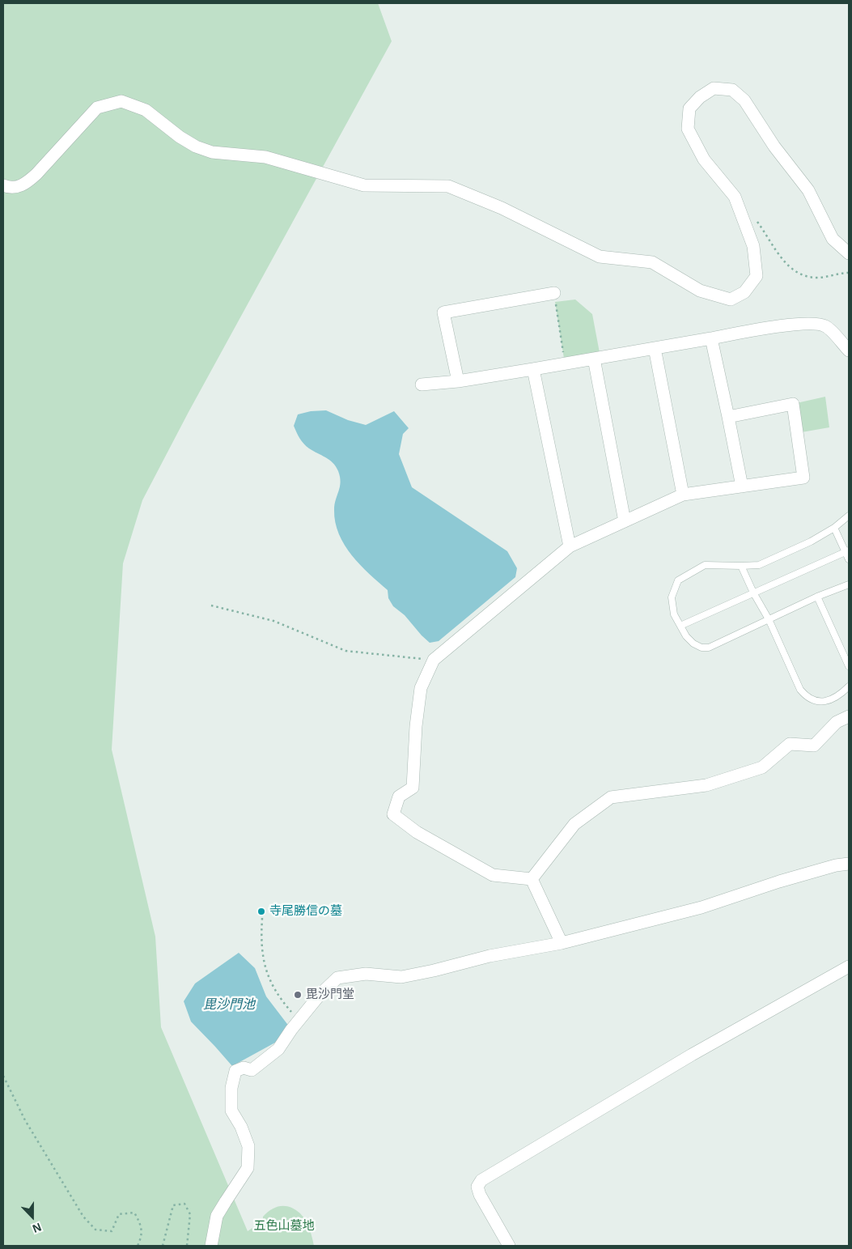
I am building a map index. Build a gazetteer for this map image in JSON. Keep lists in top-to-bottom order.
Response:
{
  "water": ["毘沙門池"],
  "parks": ["五色山墓地"],
  "places": ["寺尾勝信の墓", "毘沙門堂"],
  "north": "bottom"
}
